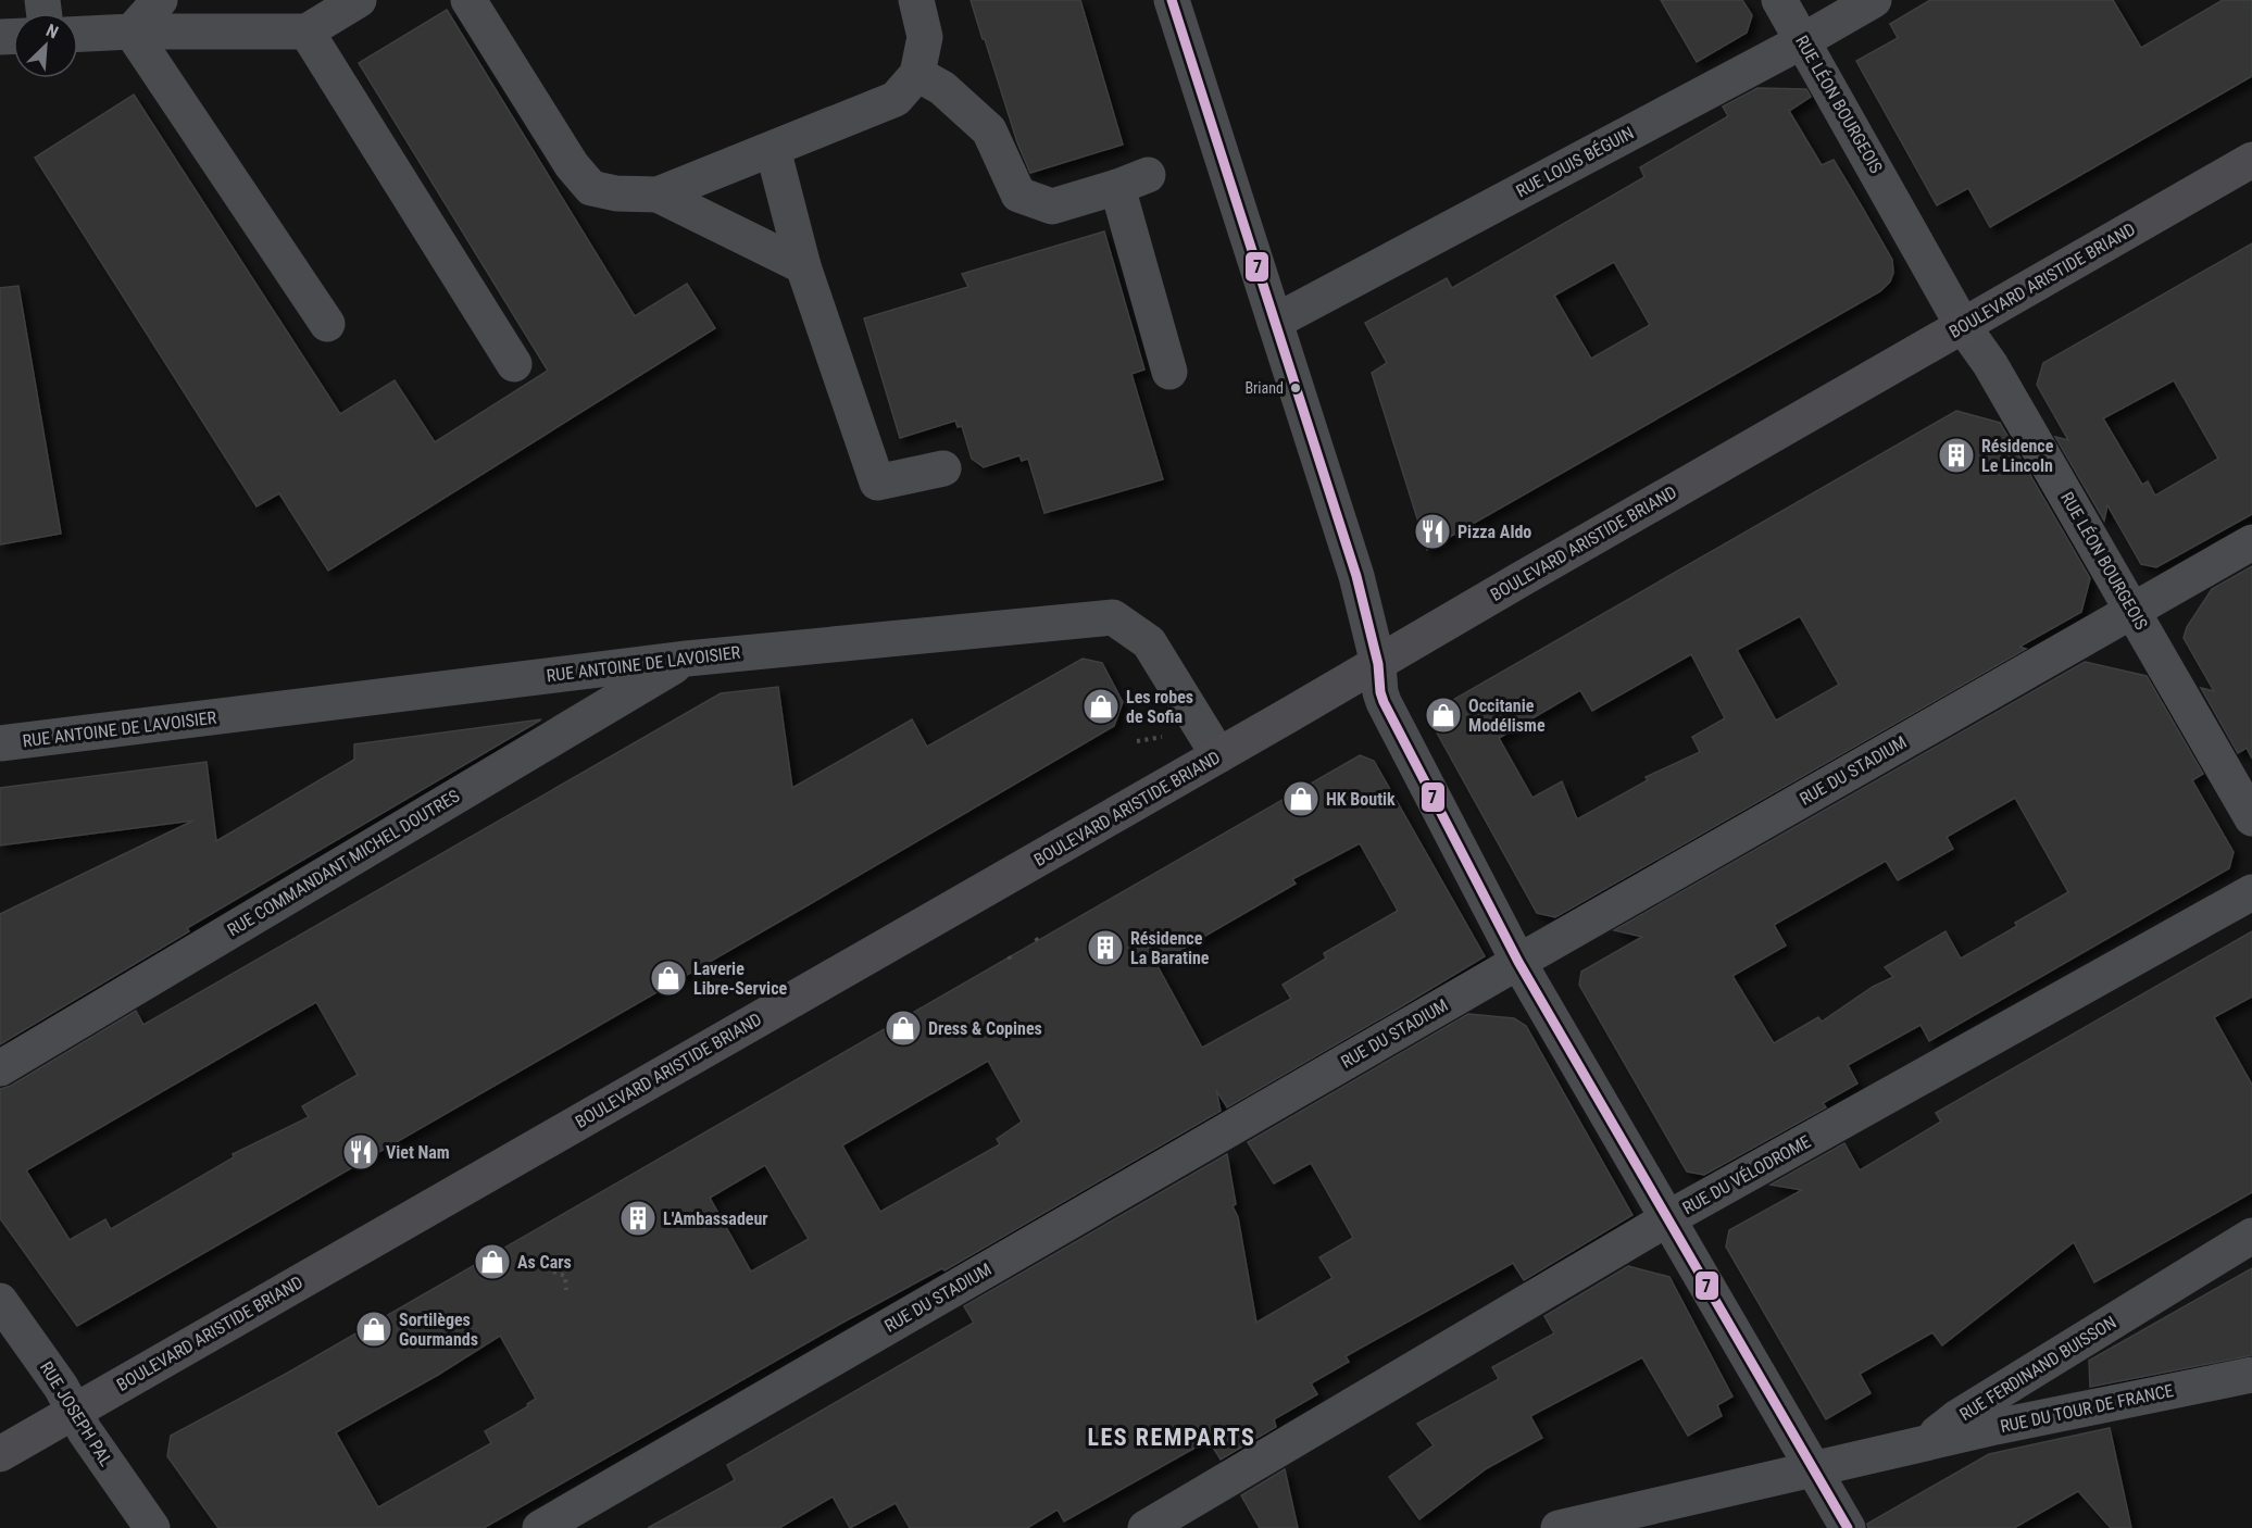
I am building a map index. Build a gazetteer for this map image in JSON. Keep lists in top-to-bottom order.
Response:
{
  "streets": {
    "main road": ["BOULEVARD ARISTIDE BRIAND"],
    "street": [
      "RUE LÉON BOURGEOIS",
      "RUE LOUIS BÉGUIN",
      "RUE ANTOINE DE LAVOISIER",
      "RUE DU STADIUM",
      "RUE COMMANDANT MICHEL DOUTRES",
      "RUE DU VÉLODROME",
      "RUE FERDINAND BUISSON",
      "RUE DU TOUR DE FRANCE",
      "RUE JOSEPH PAL"
    ]
  },
  "crossings": [
    ["RUE LÉON BOURGEOIS", "RUE LOUIS BÉGUIN"],
    ["RUE LÉON BOURGEOIS", "BOULEVARD ARISTIDE BRIAND"],
    ["RUE LÉON BOURGEOIS", "RUE DU STADIUM"],
    ["BOULEVARD ARISTIDE BRIAND", "RUE ANTOINE DE LAVOISIER"],
    ["BOULEVARD ARISTIDE BRIAND", "RUE JOSEPH PAL"],
    ["RUE ANTOINE DE LAVOISIER", "RUE COMMANDANT MICHEL DOUTRES"],
    ["RUE FERDINAND BUISSON", "RUE DU TOUR DE FRANCE"]
  ],
  "districts": ["LES REMPARTS"],
  "places": {
    "other": ["Briand"],
    "building": ["Résidence Le Lincoln", "Résidence La Baratine", "L'Ambassadeur"],
    "restaurant": ["Pizza Aldo", "Viet Nam"],
    "shop": [
      "Les robes de Sofia",
      "Occitanie Modélisme",
      "HK Boutik",
      "Laverie Libre-Service",
      "Dress & Copines",
      "As Cars",
      "Sortilèges Gourmands"
    ]
  },
  "lines": ["transit line 7"],
  "north": "top right"
}
